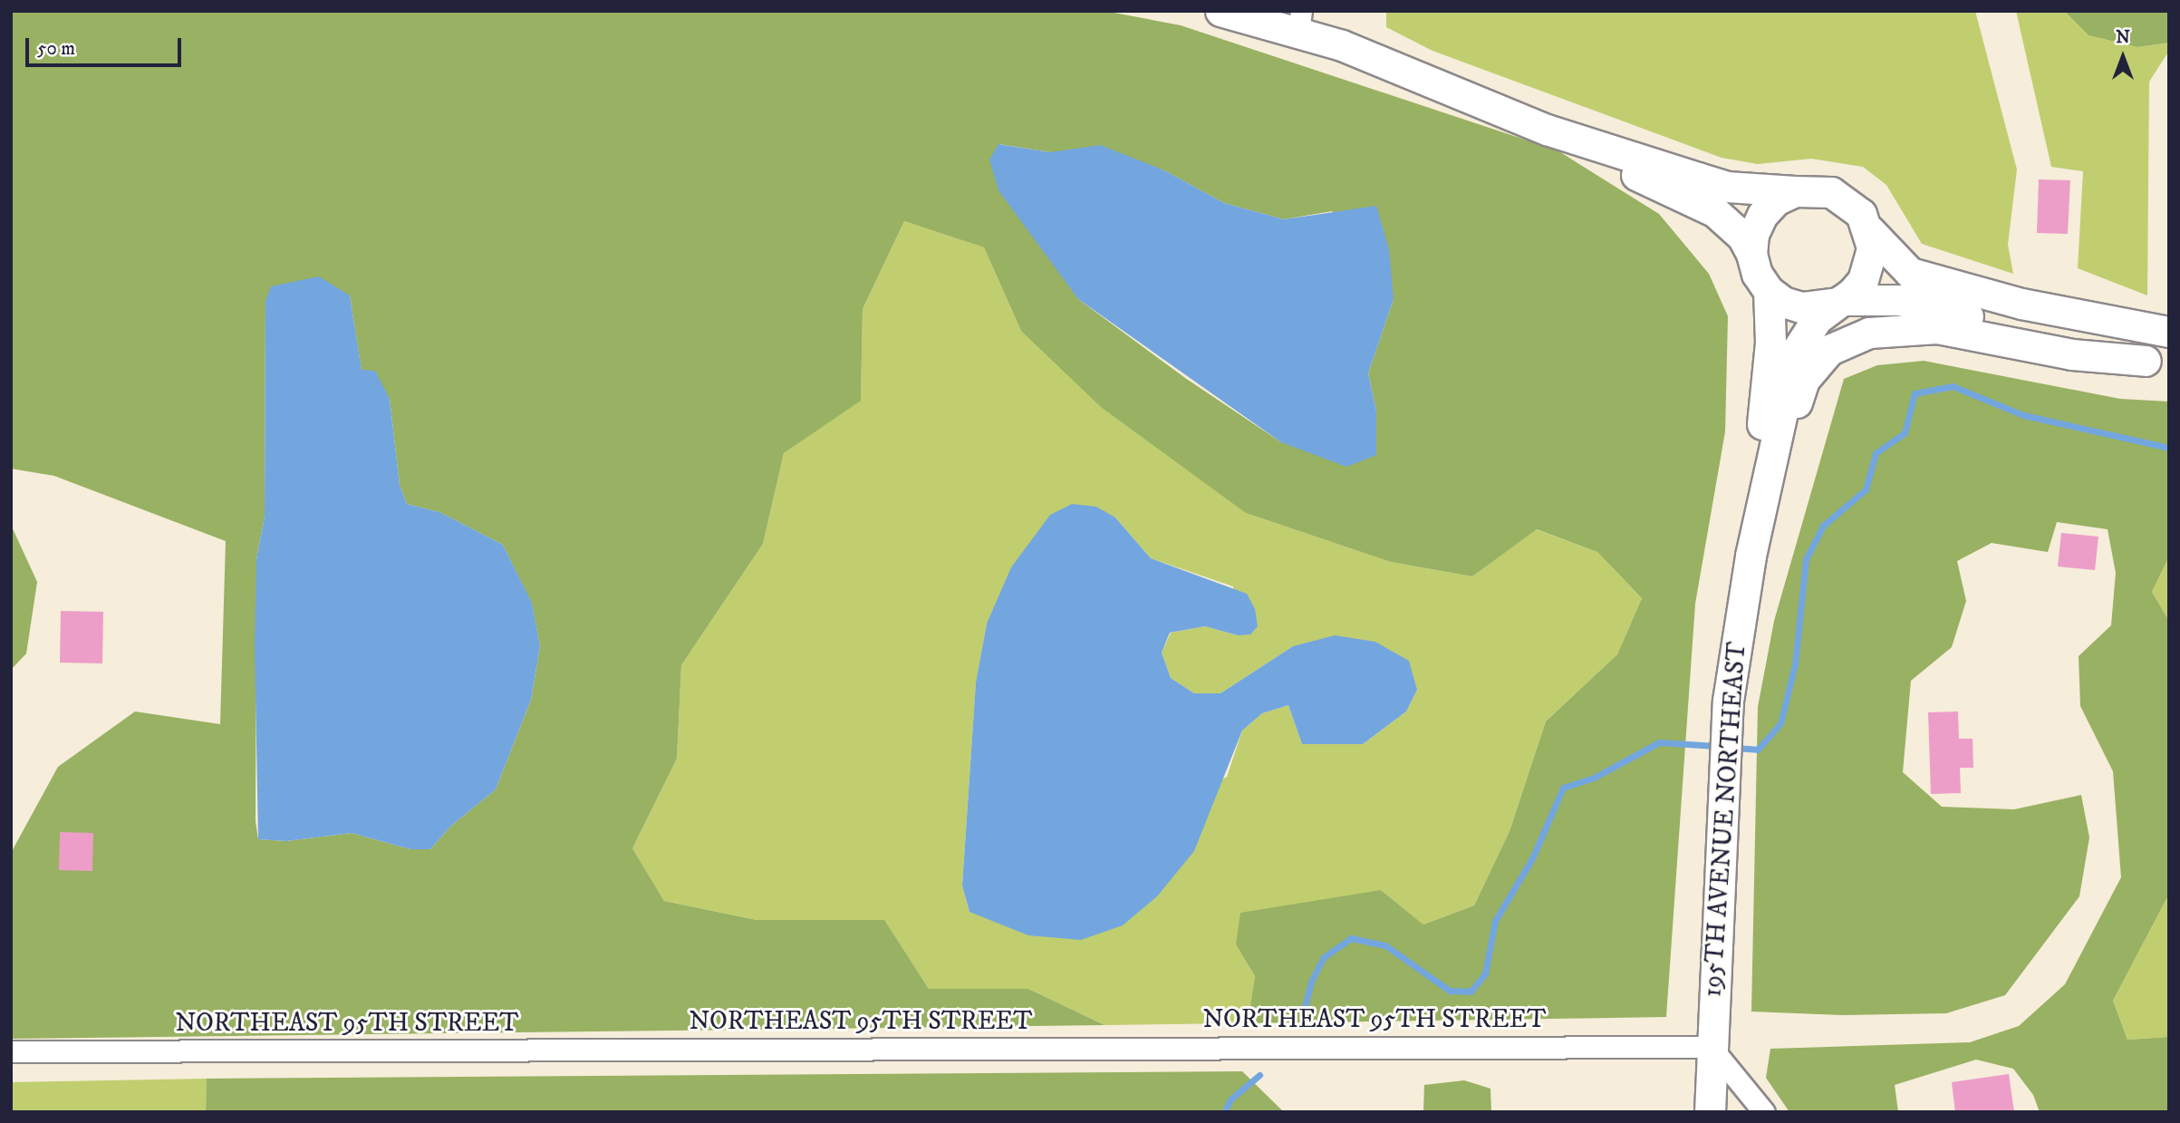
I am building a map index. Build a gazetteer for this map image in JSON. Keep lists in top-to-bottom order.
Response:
{
  "streets": {
    "main road": ["195TH AVENUE NORTHEAST"],
    "street": ["NORTHEAST 95TH STREET"]
  },
  "crossings": [
    ["195TH AVENUE NORTHEAST", "NORTHEAST 95TH STREET"]
  ],
  "scale_bar": "50 m",
  "north": "top"
}
